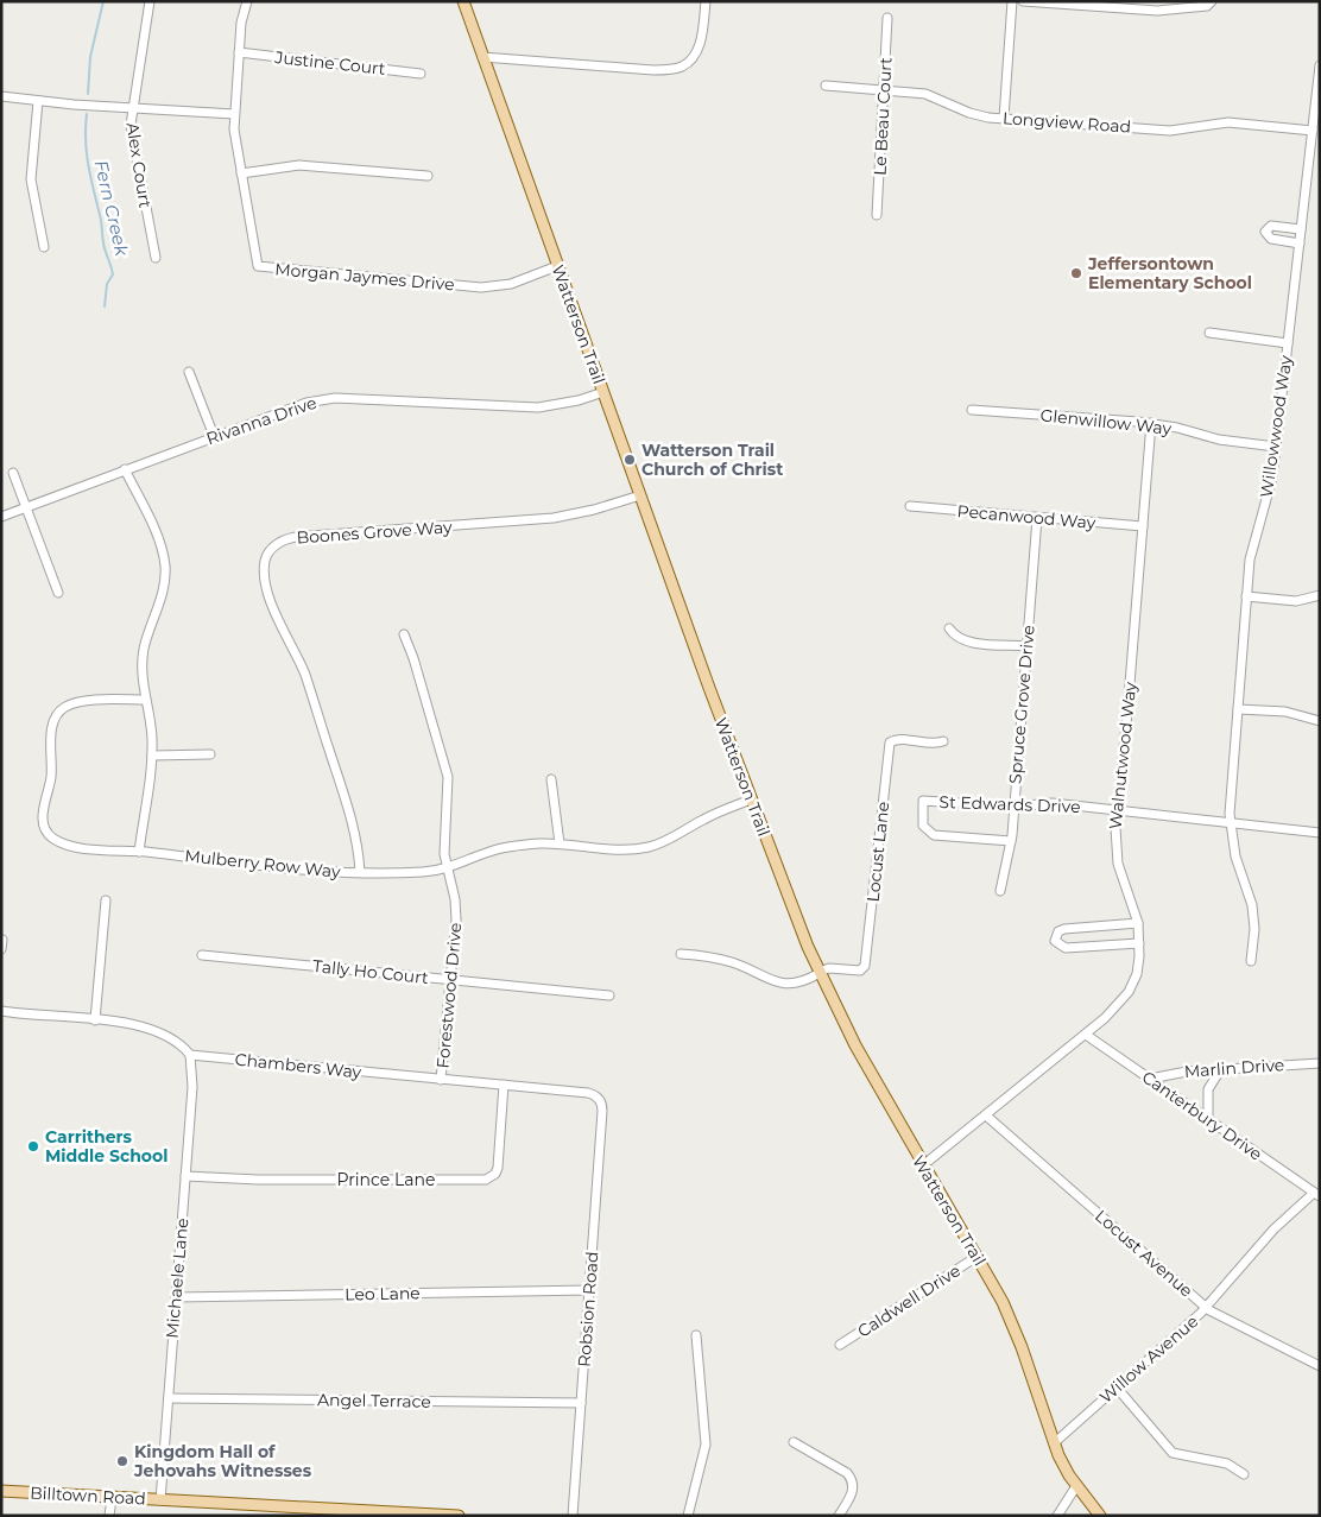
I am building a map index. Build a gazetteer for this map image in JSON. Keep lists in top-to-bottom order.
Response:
{
  "streets": {
    "main road": ["Watterson Trail", "Billtown Road"],
    "street": [
      "Justine Court",
      "Le Beau Court",
      "Longview Road",
      "Alex Court",
      "Morgan Jaymes Drive",
      "Rivanna Drive",
      "Glenwillow Way",
      "Willowwood Way",
      "Pecanwood Way",
      "Boones Grove Way",
      "Spruce Grove Drive",
      "Walnutwood Way",
      "St Edwards Drive",
      "Locust Lane",
      "Mulberry Row Way",
      "Tally Ho Court",
      "Forestwood Drive",
      "Chambers Way",
      "Marlin Drive",
      "Canterbury Drive",
      "Prince Lane",
      "Locust Avenue",
      "Michaele Lane",
      "Leo Lane",
      "Caldwell Drive",
      "Robsion Road",
      "Willow Avenue",
      "Angel Terrace"
    ]
  },
  "crossings": [
    ["Justine Court", "Morgan Jaymes Drive"],
    ["Le Beau Court", "Longview Road"],
    ["Longview Road", "Willowwood Way"],
    ["Morgan Jaymes Drive", "Watterson Trail"],
    ["Watterson Trail", "Rivanna Drive"],
    ["Watterson Trail", "Boones Grove Way"],
    ["Watterson Trail", "Walnutwood Way"],
    ["Watterson Trail", "Locust Lane"],
    ["Watterson Trail", "Mulberry Row Way"],
    ["Watterson Trail", "Caldwell Drive"],
    ["Watterson Trail", "Willow Avenue"],
    ["Glenwillow Way", "Willowwood Way"],
    ["Glenwillow Way", "Walnutwood Way"],
    ["Willowwood Way", "St Edwards Drive"],
    ["Pecanwood Way", "Spruce Grove Drive"],
    ["Pecanwood Way", "Walnutwood Way"],
    ["Boones Grove Way", "Mulberry Row Way"],
    ["Spruce Grove Drive", "St Edwards Drive"],
    ["Walnutwood Way", "St Edwards Drive"],
    ["Walnutwood Way", "Canterbury Drive"],
    ["Walnutwood Way", "Locust Avenue"],
    ["Mulberry Row Way", "Forestwood Drive"],
    ["Tally Ho Court", "Forestwood Drive"],
    ["Forestwood Drive", "Chambers Way"],
    ["Chambers Way", "Prince Lane"],
    ["Chambers Way", "Michaele Lane"],
    ["Chambers Way", "Robsion Road"],
    ["Marlin Drive", "Canterbury Drive"],
    ["Canterbury Drive", "Willow Avenue"],
    ["Prince Lane", "Michaele Lane"],
    ["Locust Avenue", "Willow Avenue"],
    ["Michaele Lane", "Leo Lane"],
    ["Michaele Lane", "Angel Terrace"],
    ["Michaele Lane", "Billtown Road"],
    ["Leo Lane", "Robsion Road"],
    ["Robsion Road", "Angel Terrace"]
  ],
  "water": ["Fern Creek"],
  "places": [
    "Jeffersontown Elementary School",
    "Watterson Trail Church of Christ",
    "Carrithers Middle School",
    "Kingdom Hall of Jehovahs Witnesses"
  ]
}
